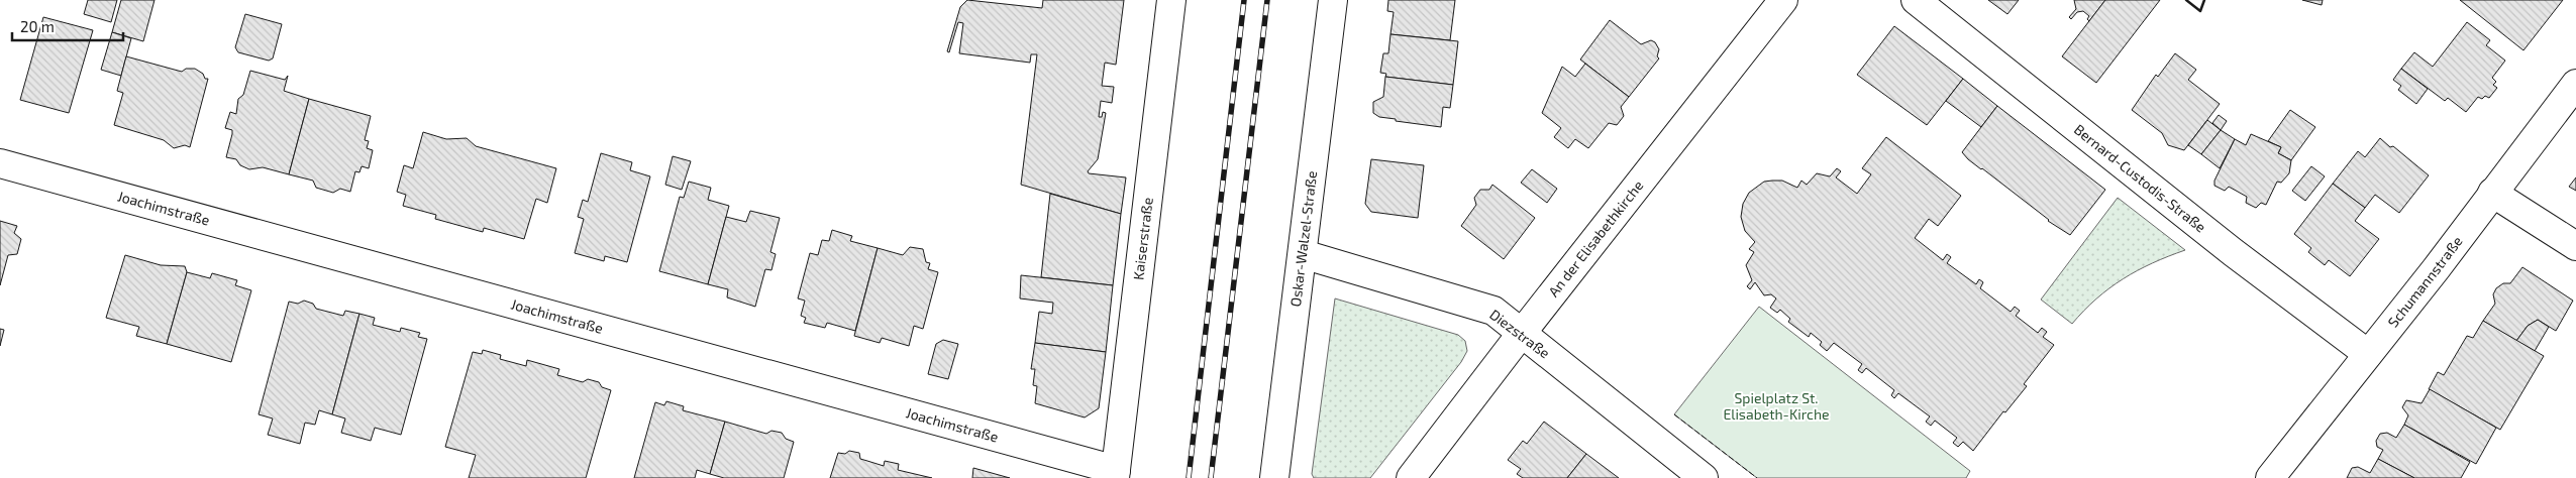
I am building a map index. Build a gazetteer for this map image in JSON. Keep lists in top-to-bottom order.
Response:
{
  "streets": {
    "street": [
      "Bernard-Custodis-Straße",
      "Joachimstraße",
      "An der Elisabethkirche",
      "Kaiserstraße",
      "Oskar-Walzel-Straße",
      "Schumannstraße",
      "Diezstraße"
    ]
  },
  "crossings": [
    ["Bernard-Custodis-Straße", "Schumannstraße"],
    ["Joachimstraße", "Kaiserstraße"],
    ["An der Elisabethkirche", "Diezstraße"],
    ["Oskar-Walzel-Straße", "Diezstraße"]
  ],
  "parks": ["Spielplatz St. Elisabeth-Kirche"],
  "scale_bar": "20 m"
}
